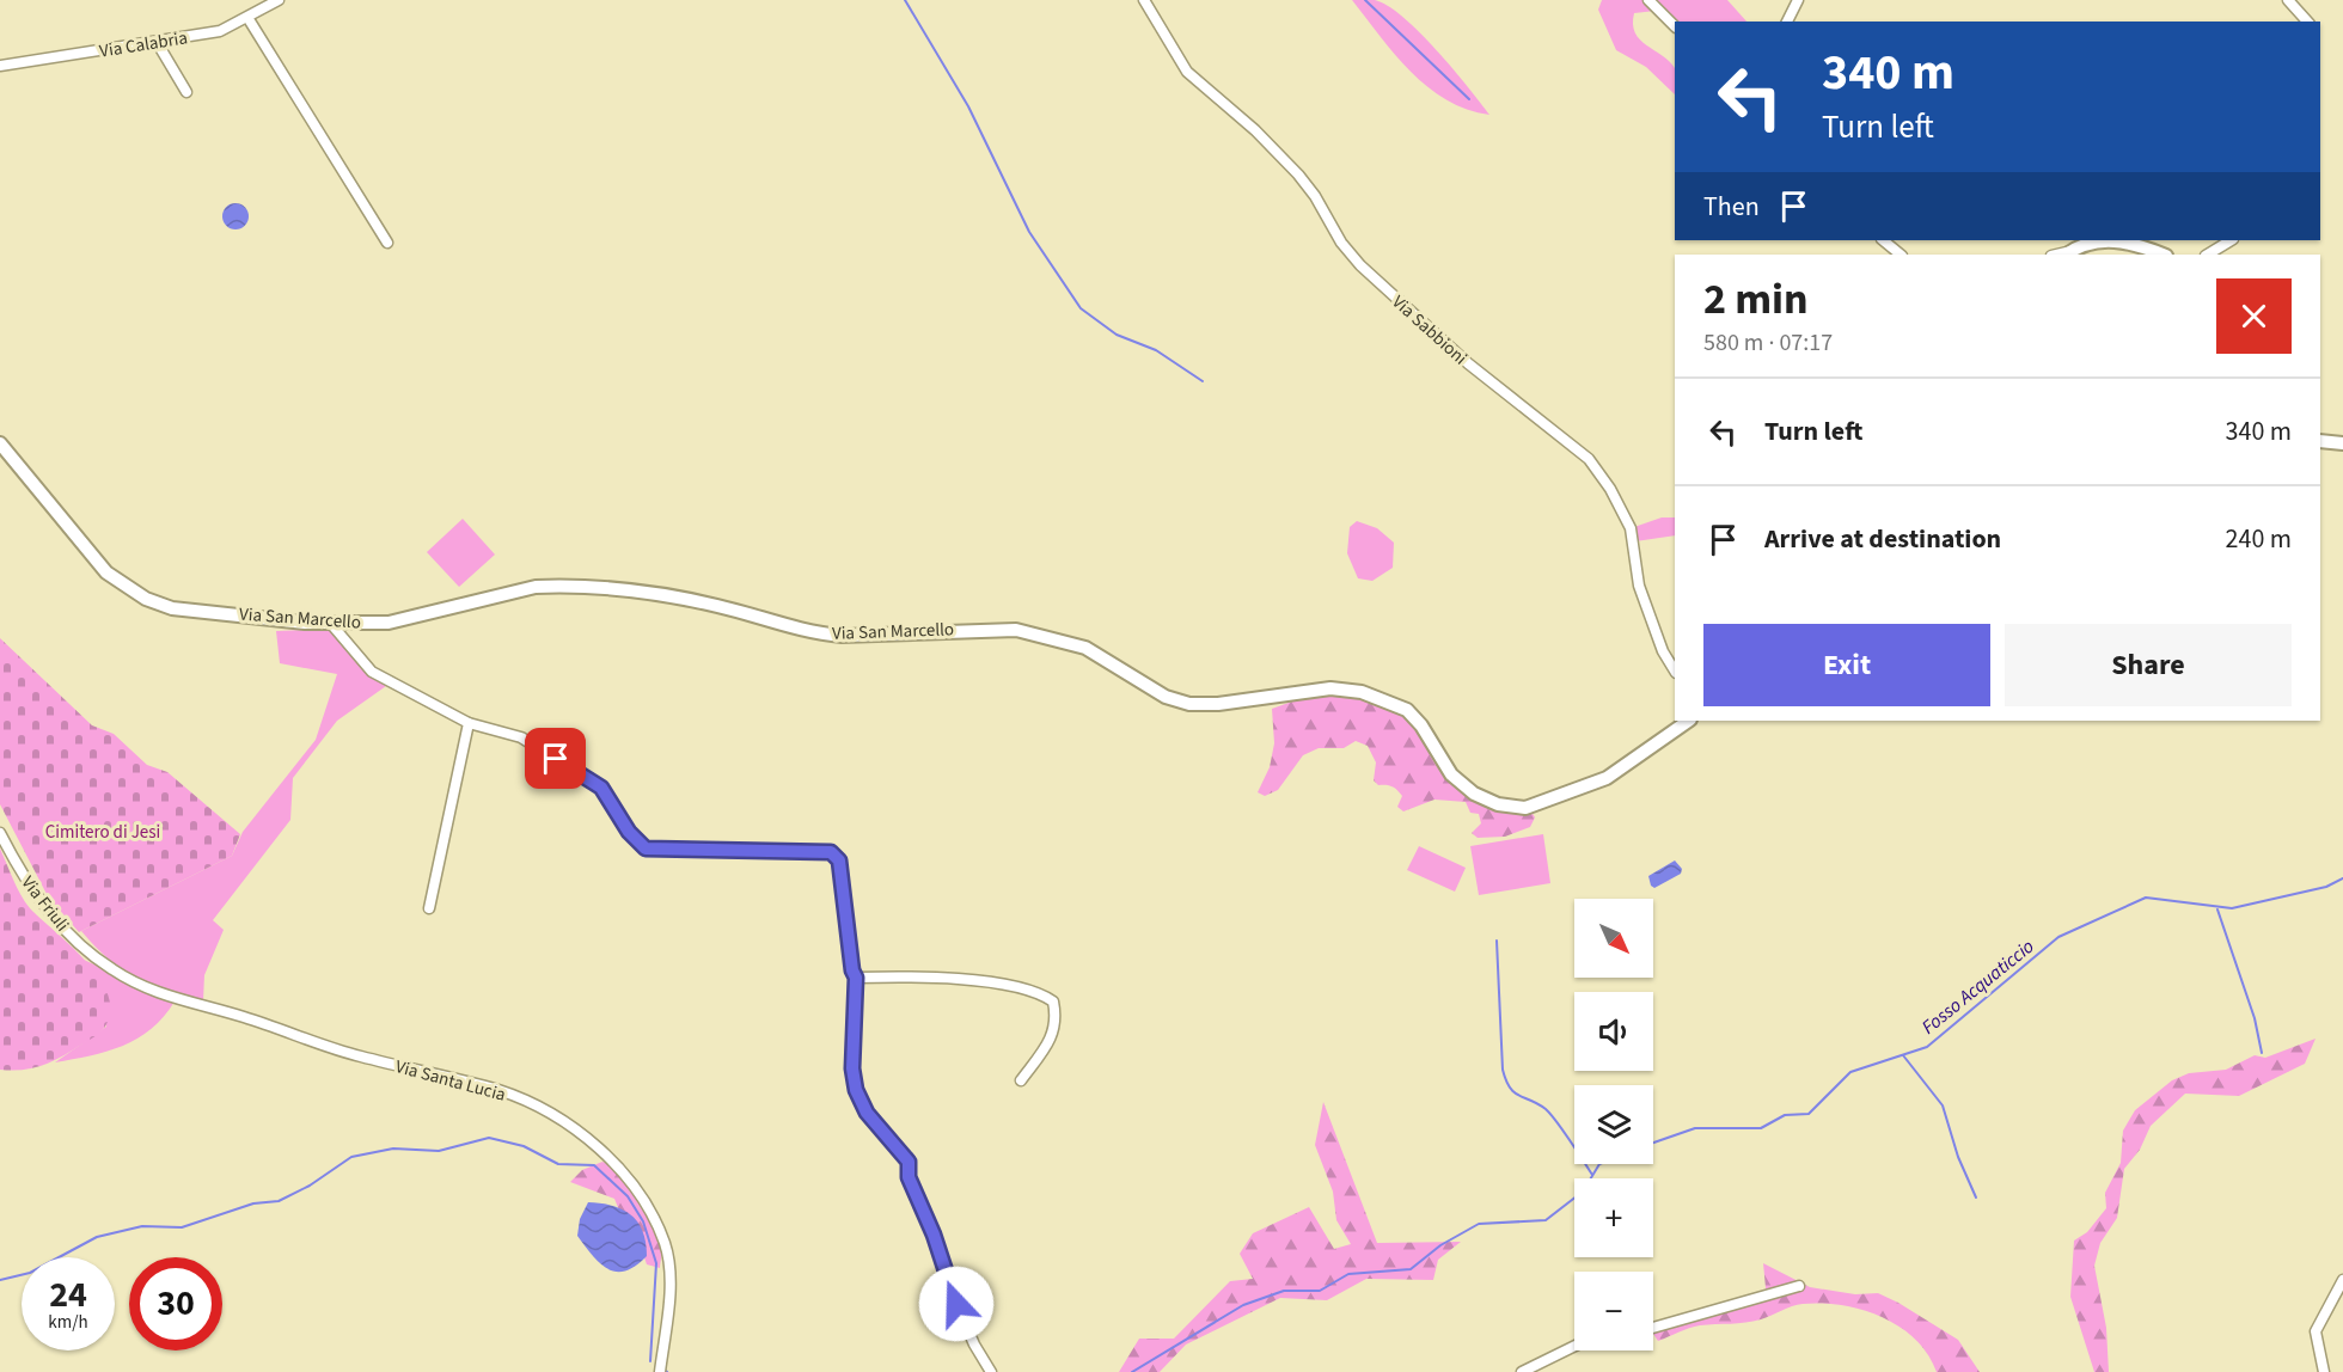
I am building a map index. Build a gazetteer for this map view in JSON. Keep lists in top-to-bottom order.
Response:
{
  "streets": {
    "main road": ["Via San Marcello"],
    "street": [
      "Via Calabria",
      "Via Sabbioni",
      "Via Friuli",
      "Via Santa Lucia"
    ]
  },
  "crossings": [
    ["Via Friuli", "Via Santa Lucia"]
  ],
  "water": ["Fosso Acquaticcio"],
  "parks": ["Cimitero di Jesi"],
  "north": "bottom right",
  "page": {
    "turn": ["340 m", "Turn left"],
    "then": "Then",
    "heading": ["2 min", "580 m · 07:17"],
    "list": [
      {
        "name": "Turn left",
        "value": "340 m"
      },
      {
        "name": "Arrive at destination",
        "value": "240 m"
      }
    ],
    "buttons": ["Exit", "Share"],
    "map_buttons": ["+", "−"],
    "speed": "24 km/h",
    "limit": "30"
  }
}
